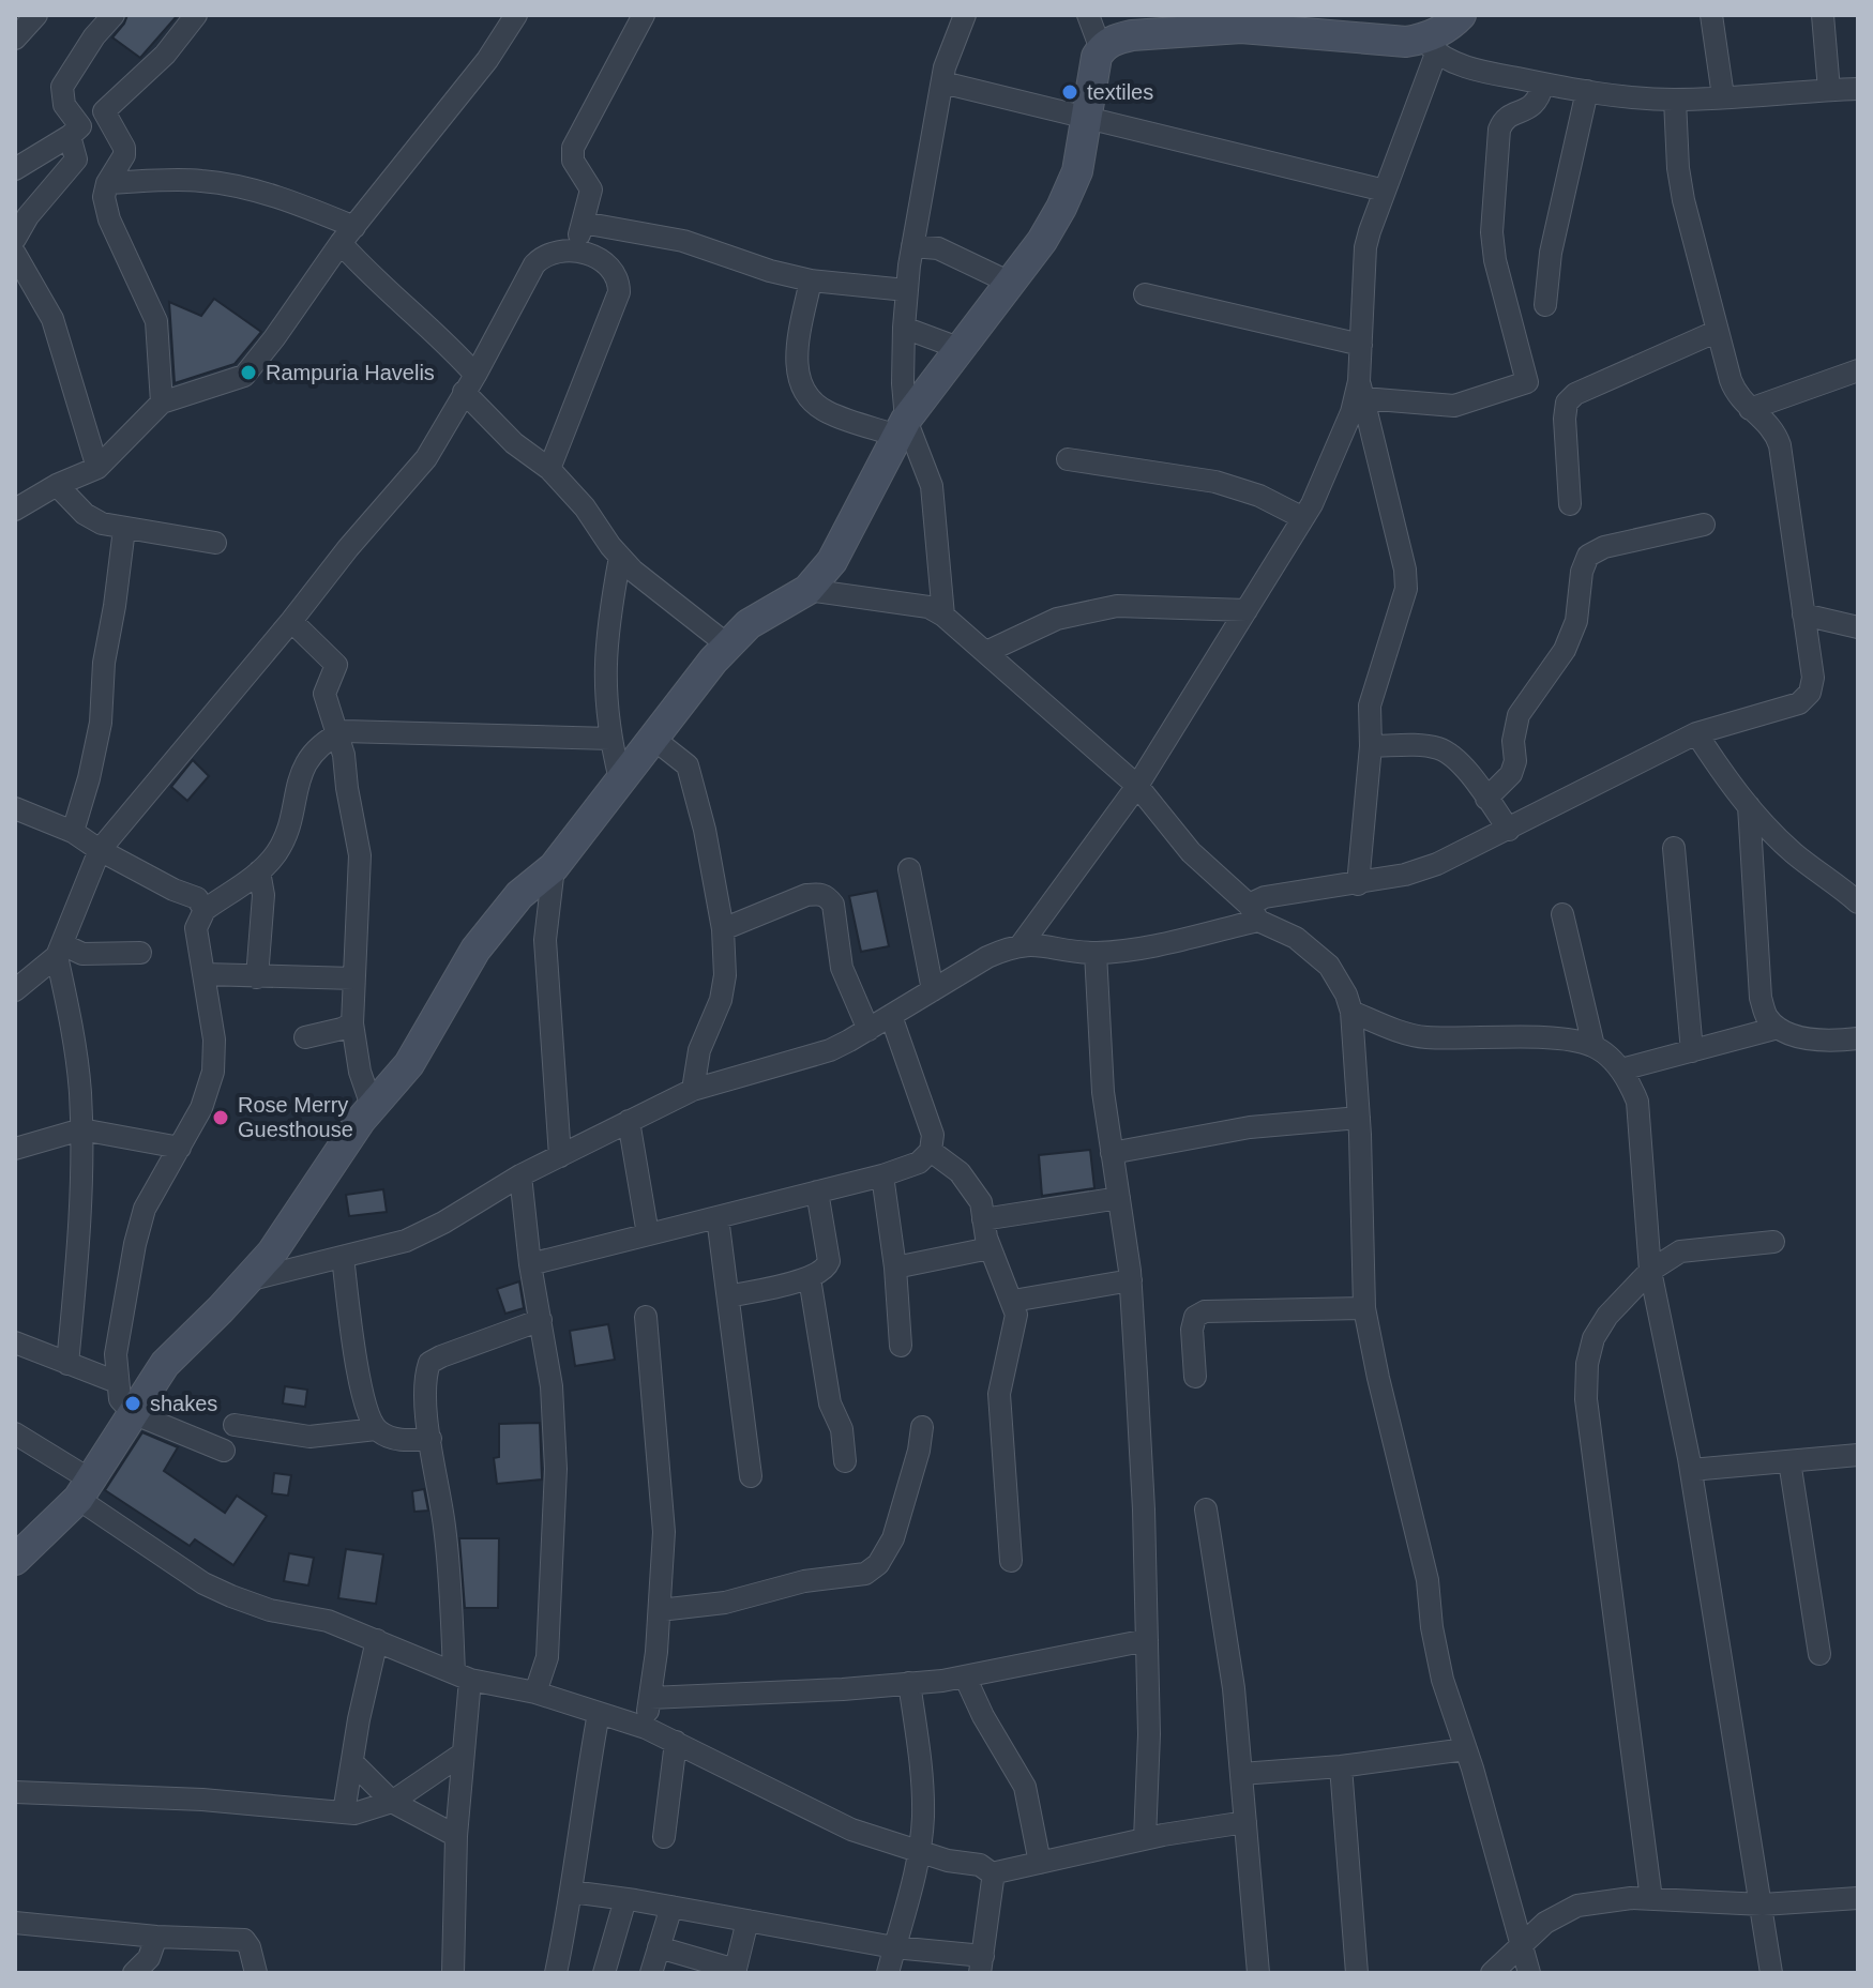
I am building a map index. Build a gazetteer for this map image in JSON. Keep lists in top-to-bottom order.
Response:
{
  "places": [
    "textiles",
    "Rampuria Havelis",
    "Rose Merry Guesthouse",
    "shakes"
  ]
}
